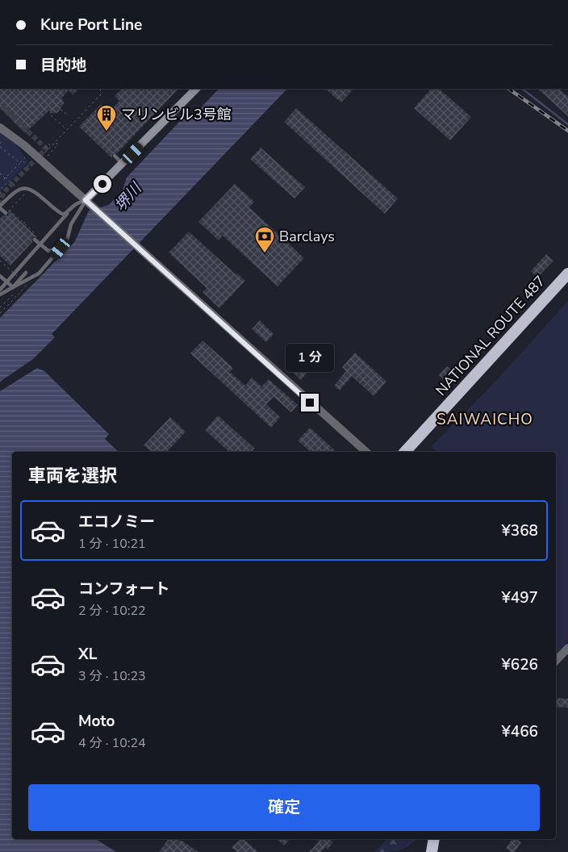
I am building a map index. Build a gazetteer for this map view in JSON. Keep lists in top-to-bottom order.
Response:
{
  "streets": {
    "highway": ["NATIONAL ROUTE 487"]
  },
  "districts": ["SAIWAICHO"],
  "water": ["堺川"],
  "places": {
    "building": ["マリンビル3号館"],
    "bank": ["Barclays"]
  },
  "page": {
    "banner": ["Kure Port Line", "目的地"],
    "bubble": "1 分",
    "heading": "車両を選択",
    "list": [
      {
        "name": "エコノミー",
        "note": "1 分 · 10:21",
        "value": "¥368"
      },
      {
        "name": "コンフォート",
        "note": "2 分 · 10:22",
        "value": "¥497"
      },
      {
        "name": "XL",
        "note": "3 分 · 10:23",
        "value": "¥626"
      },
      {
        "name": "Moto",
        "note": "4 分 · 10:24",
        "value": "¥466"
      }
    ],
    "buttons": "確定"
  }
}
